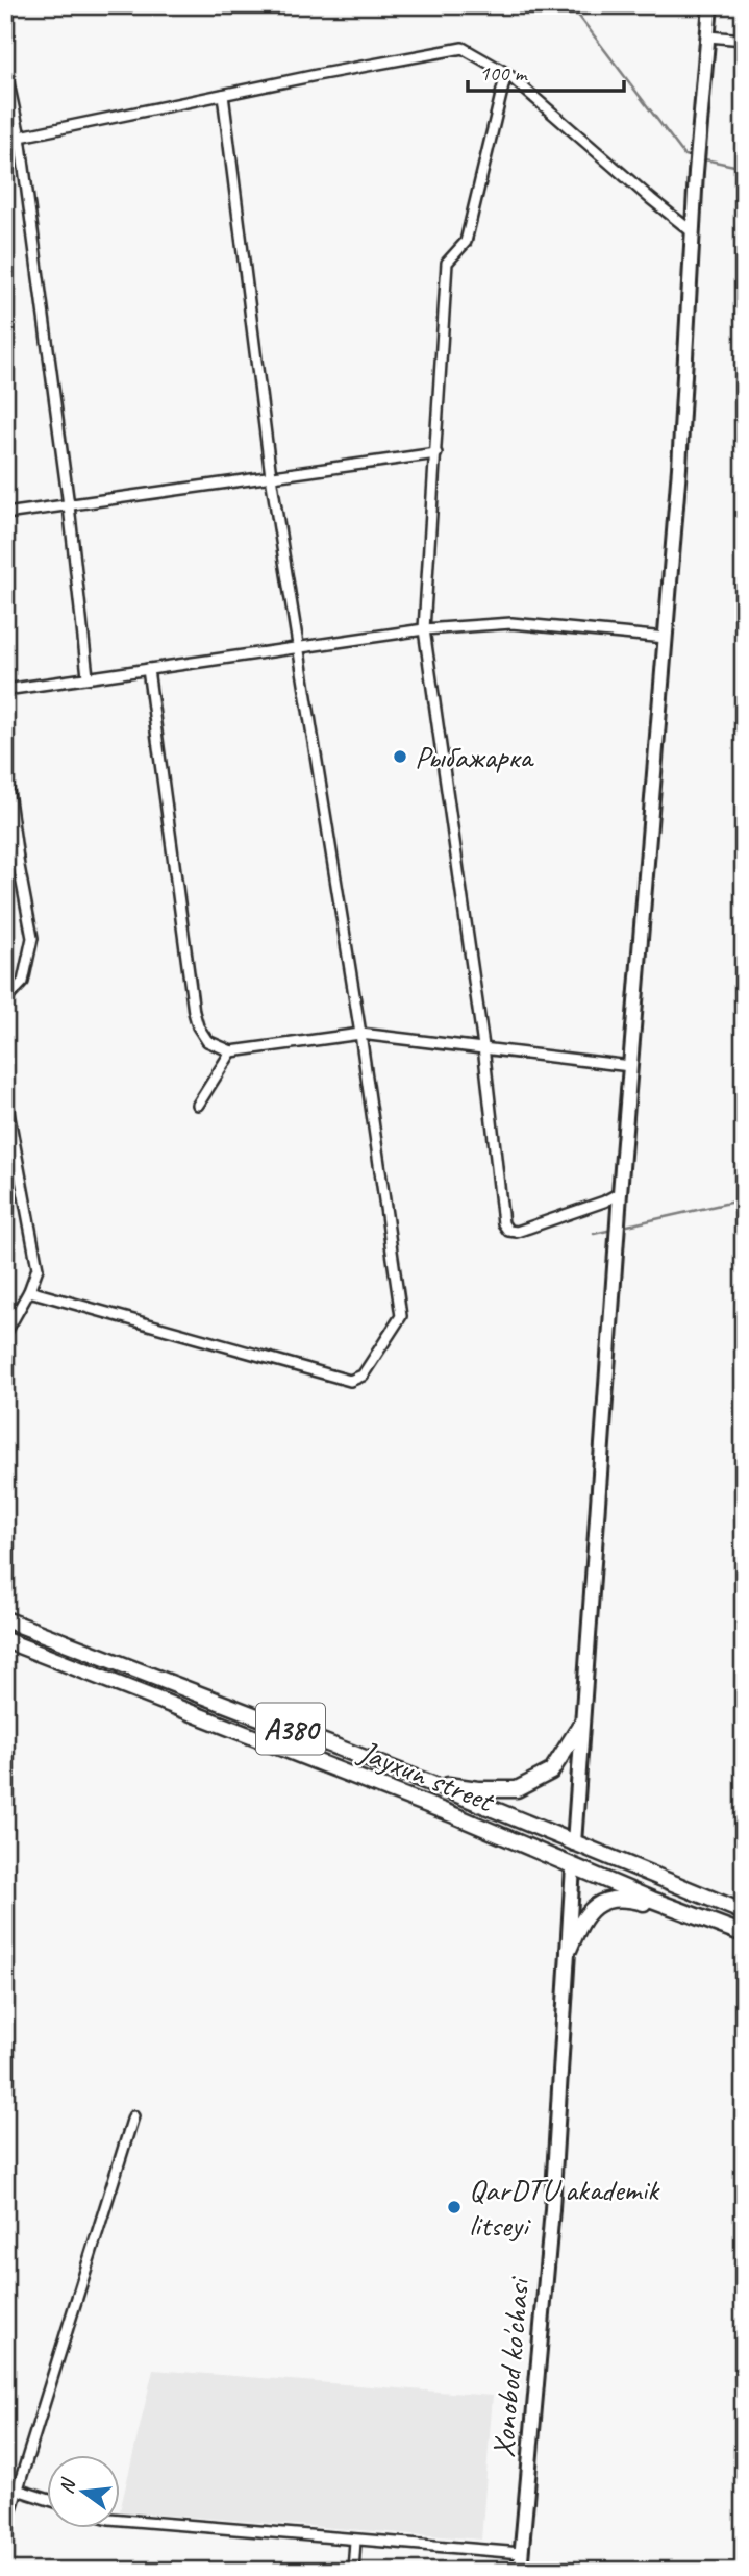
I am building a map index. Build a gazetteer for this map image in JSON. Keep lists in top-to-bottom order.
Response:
{
  "streets": {
    "highway": ["A380", "Jayxun street"],
    "main road": ["Xonobod ko'chasi"]
  },
  "crossings": [
    ["Jayxun street", "Xonobod ko'chasi"]
  ],
  "places": ["Рыбажарка", "QarDTU akademik litseyi"],
  "scale_bar": "100 m",
  "north": "left"
}
